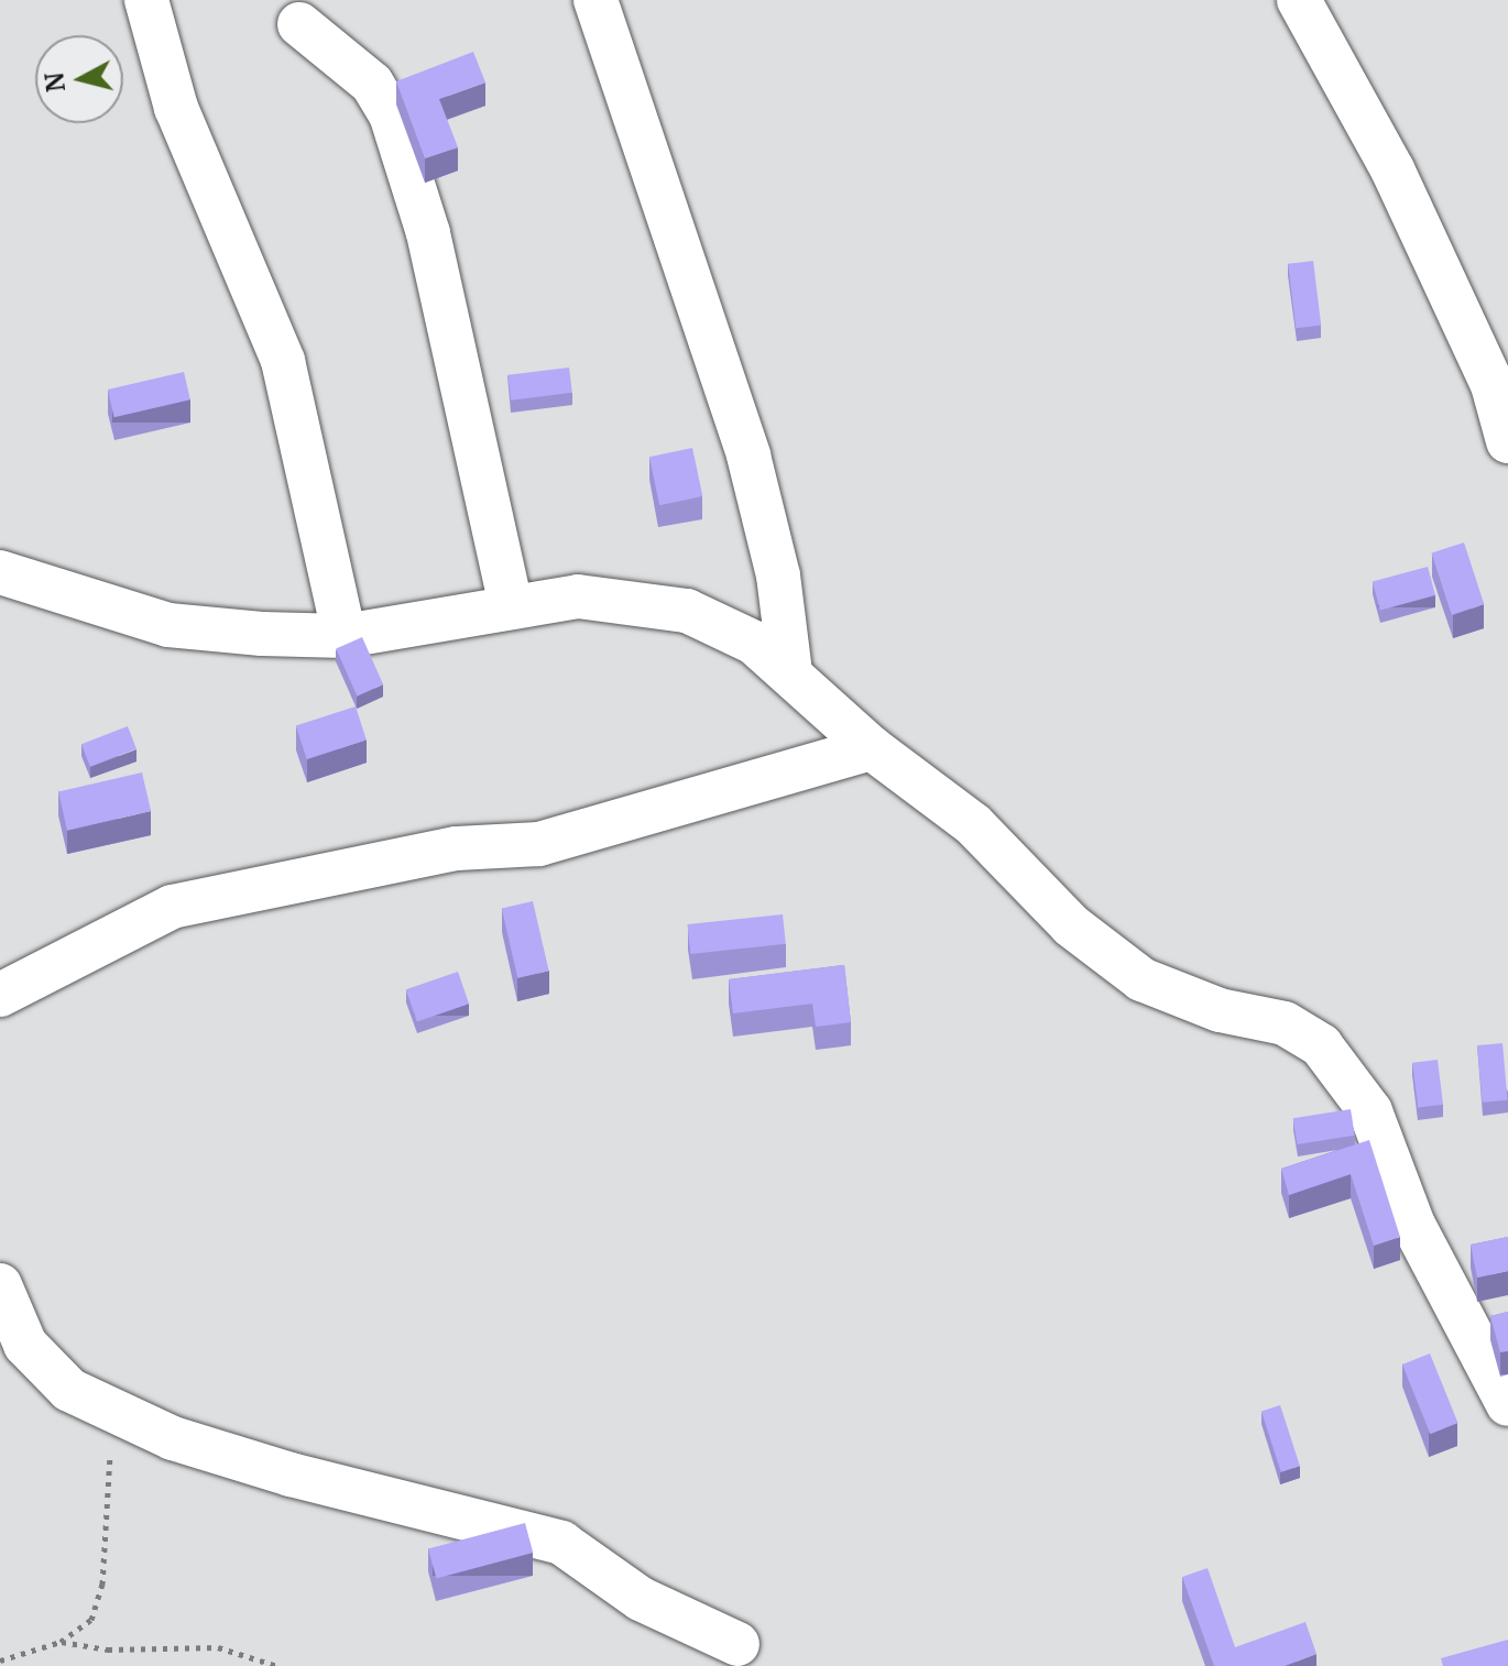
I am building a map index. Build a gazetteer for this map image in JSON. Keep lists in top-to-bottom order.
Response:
{
  "north": "left"
}
